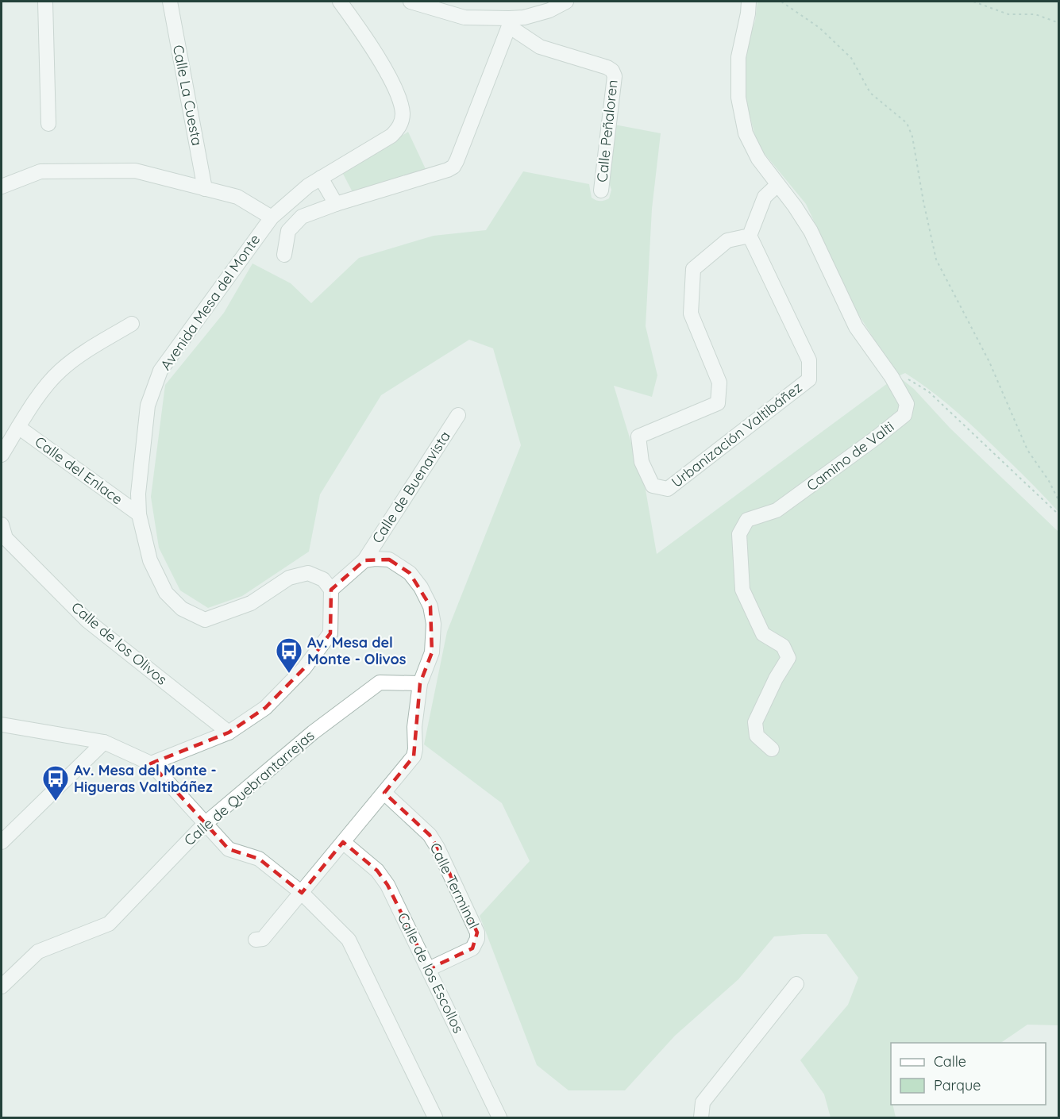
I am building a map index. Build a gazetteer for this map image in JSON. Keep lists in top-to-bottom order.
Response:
{
  "streets": {
    "street": [
      "Calle La Cuesta",
      "Calle Peñaloren",
      "Avenida Mesa del Monte",
      "Urbanización Valtibáñez",
      "Camino de Valti",
      "Calle del Enlace",
      "Calle de Buenavista",
      "Calle de los Olivos",
      "Calle de Quebrantarrejas",
      "Calle Terminal",
      "Calle de los Escollos"
    ]
  },
  "crossings": [
    ["Avenida Mesa del Monte", "Calle del Enlace"],
    ["Avenida Mesa del Monte", "Calle de Buenavista"],
    ["Calle Terminal", "Calle de los Escollos"]
  ],
  "places": {
    "bus stop": ["Av. Mesa del Monte - Olivos", "Av. Mesa del Monte - Higueras Valtibáñez"]
  },
  "legend": ["Calle", "Parque"]
}
